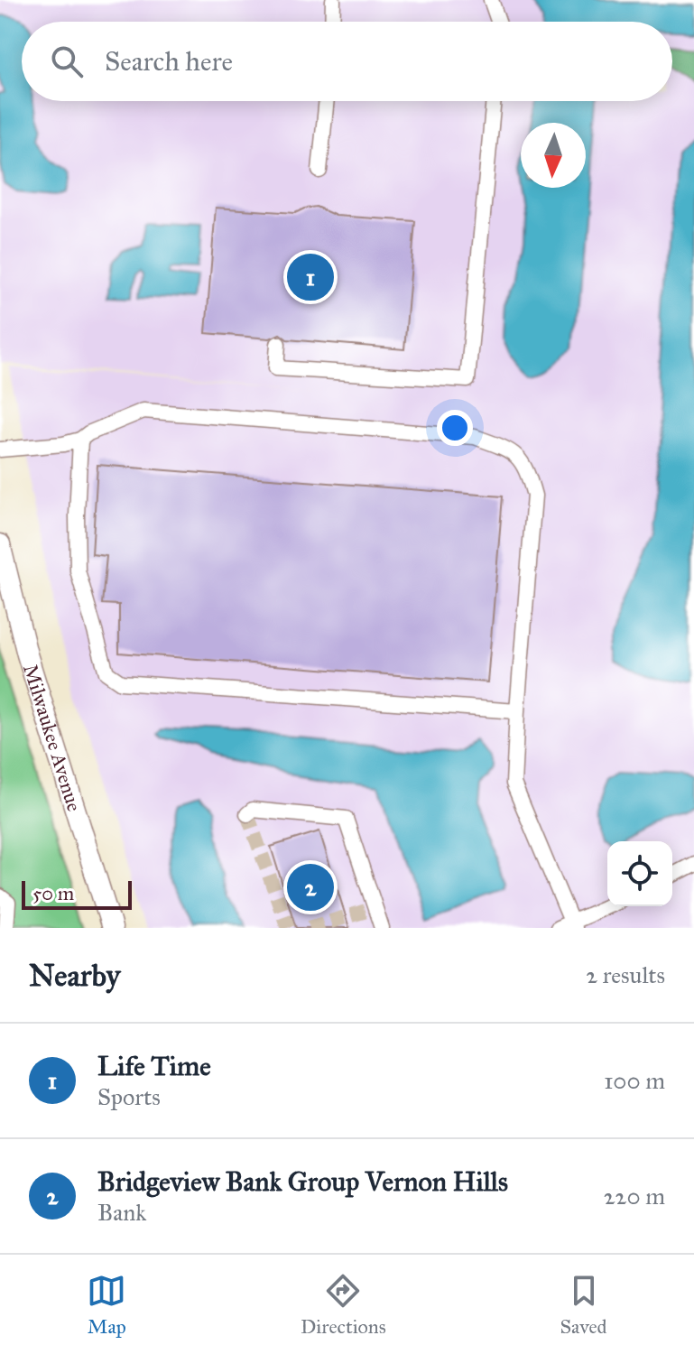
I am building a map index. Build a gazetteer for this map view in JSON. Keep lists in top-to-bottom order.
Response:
{
  "streets": {
    "main road": ["Milwaukee Avenue"]
  },
  "scale_bar": "50 m",
  "north": "bottom",
  "page": {
    "search": "Search here",
    "pins": ["1", "2"],
    "scale": "50 m",
    "heading": ["Nearby", "2 results"],
    "list": [
      {
        "mark": "1",
        "name": "Life Time",
        "note": "Sports",
        "value": "100 m"
      },
      {
        "mark": "2",
        "name": "Bridgeview Bank Group Vernon Hills",
        "note": "Bank",
        "value": "220 m"
      }
    ],
    "nav": ["Map", "Directions", "Saved"]
  }
}
